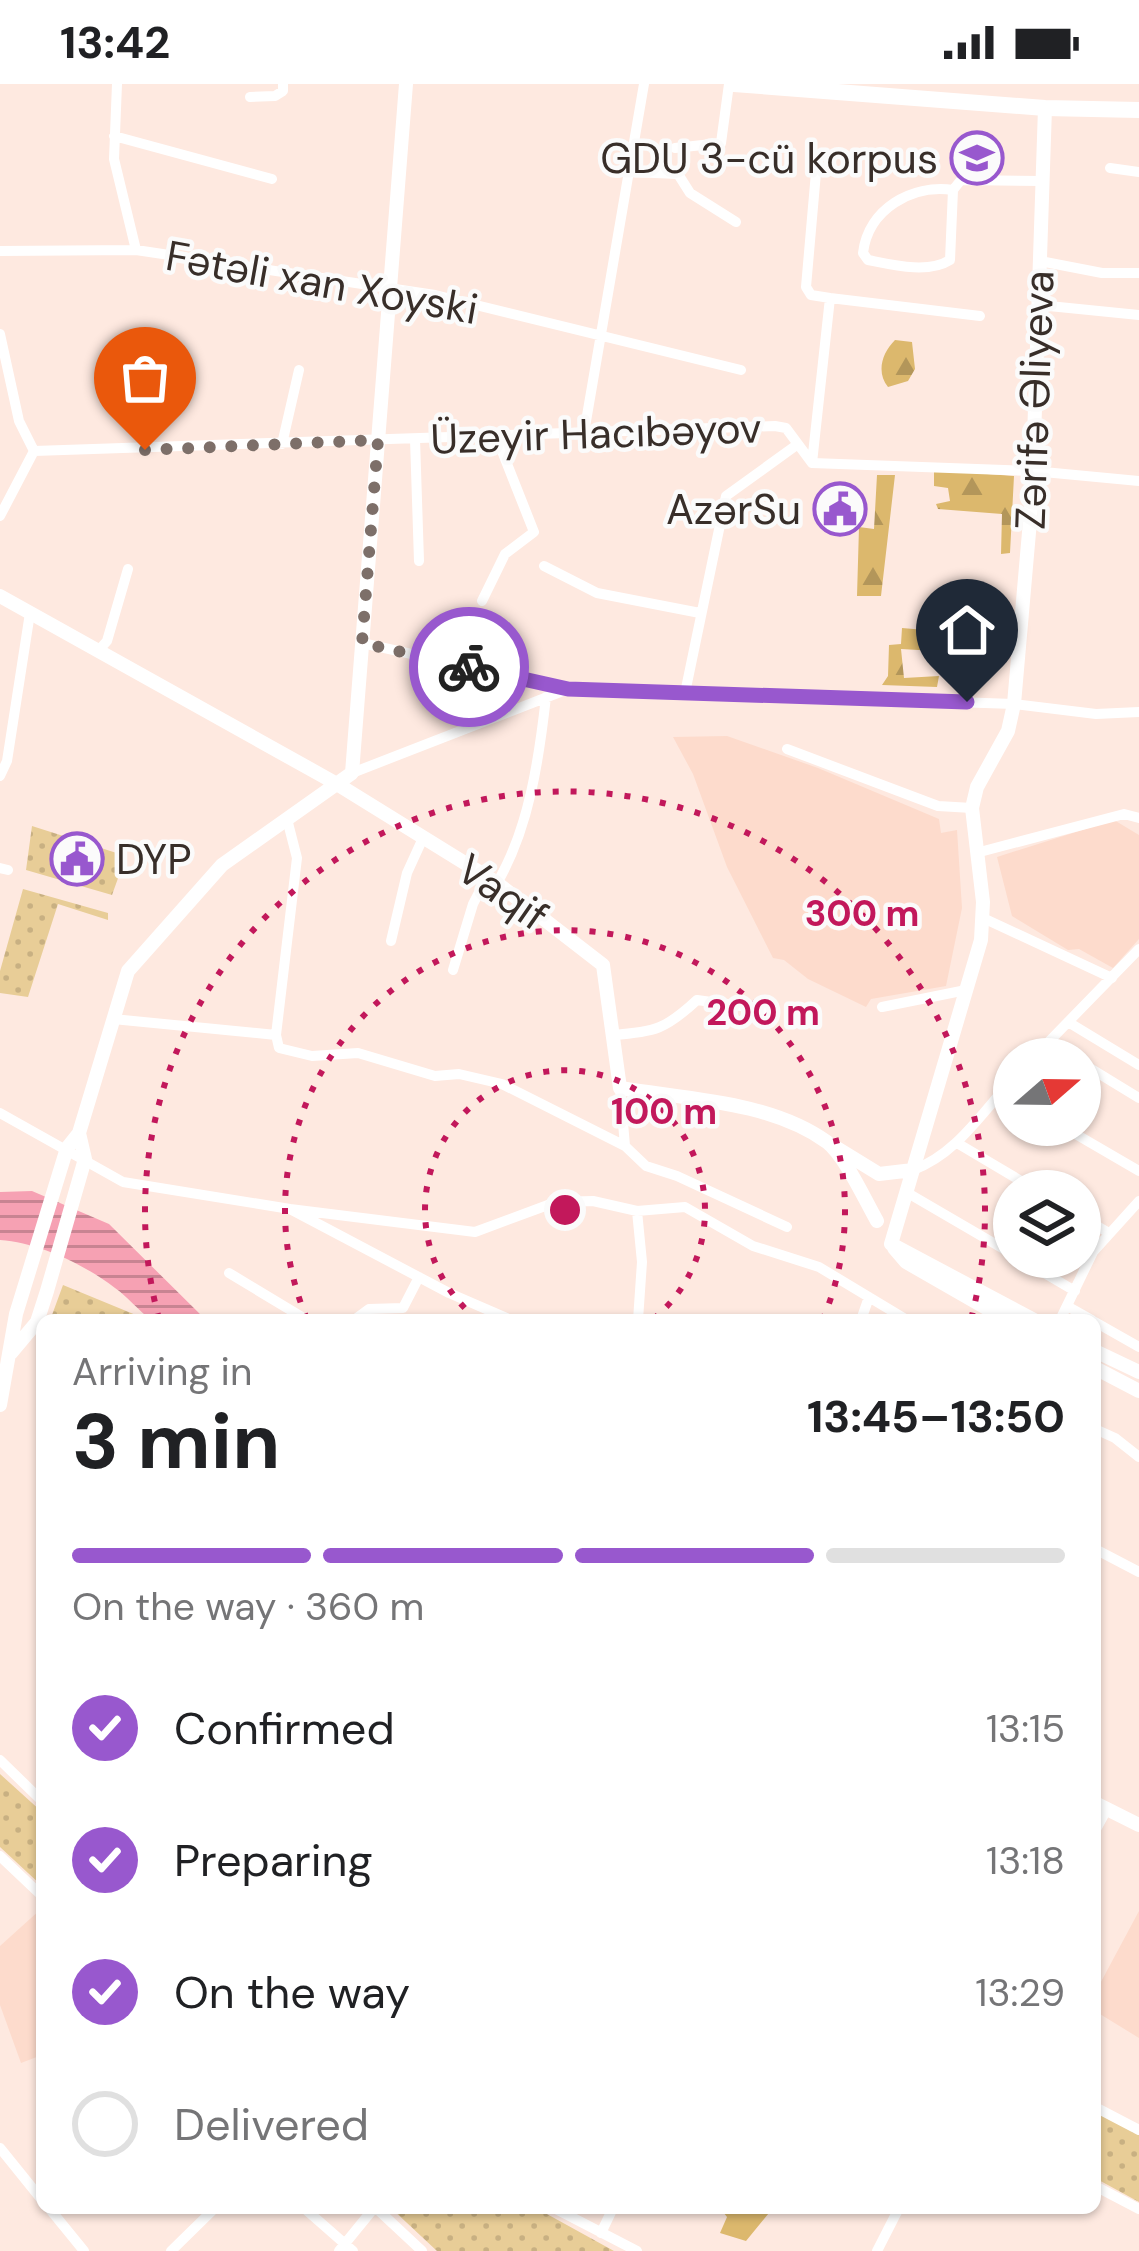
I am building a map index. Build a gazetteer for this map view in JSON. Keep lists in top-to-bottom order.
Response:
{
  "streets": {
    "street": [
      "Fətəli xan Xoyski",
      "Zərifə Əliyeva",
      "Üzeyir Hacıbəyov",
      "Vaqif"
    ]
  },
  "crossings": [
    ["Zərifə Əliyeva", "Üzeyir Hacıbəyov"]
  ],
  "places": {
    "school or university": ["GDU 3-cü korpus"],
    "public building": ["AzərSu", "DYP"]
  },
  "north": "right",
  "page": {
    "status": "13:42",
    "heading": ["3 min", "Arriving in", "13:45–13:50"],
    "bar": "On the way · 360 m",
    "list": [
      ["Confirmed", "13:15"],
      ["Preparing", "13:18"],
      ["On the way", "13:29"],
      "Delivered"
    ]
  },
  "rings": ["300 m", "200 m", "100 m"]
}
